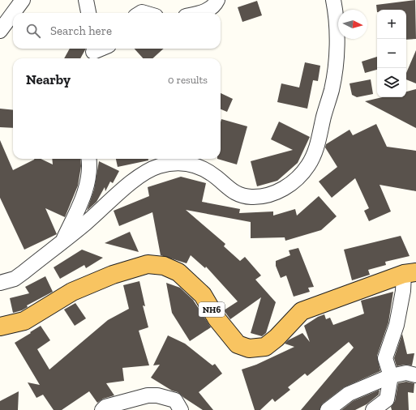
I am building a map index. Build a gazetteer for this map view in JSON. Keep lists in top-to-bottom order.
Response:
{
  "streets": {
    "highway": ["NH6"]
  },
  "north": "right",
  "page": {
    "map_buttons": ["+", "−"],
    "search": "Search here",
    "heading": ["Nearby", "0 results"]
  }
}
